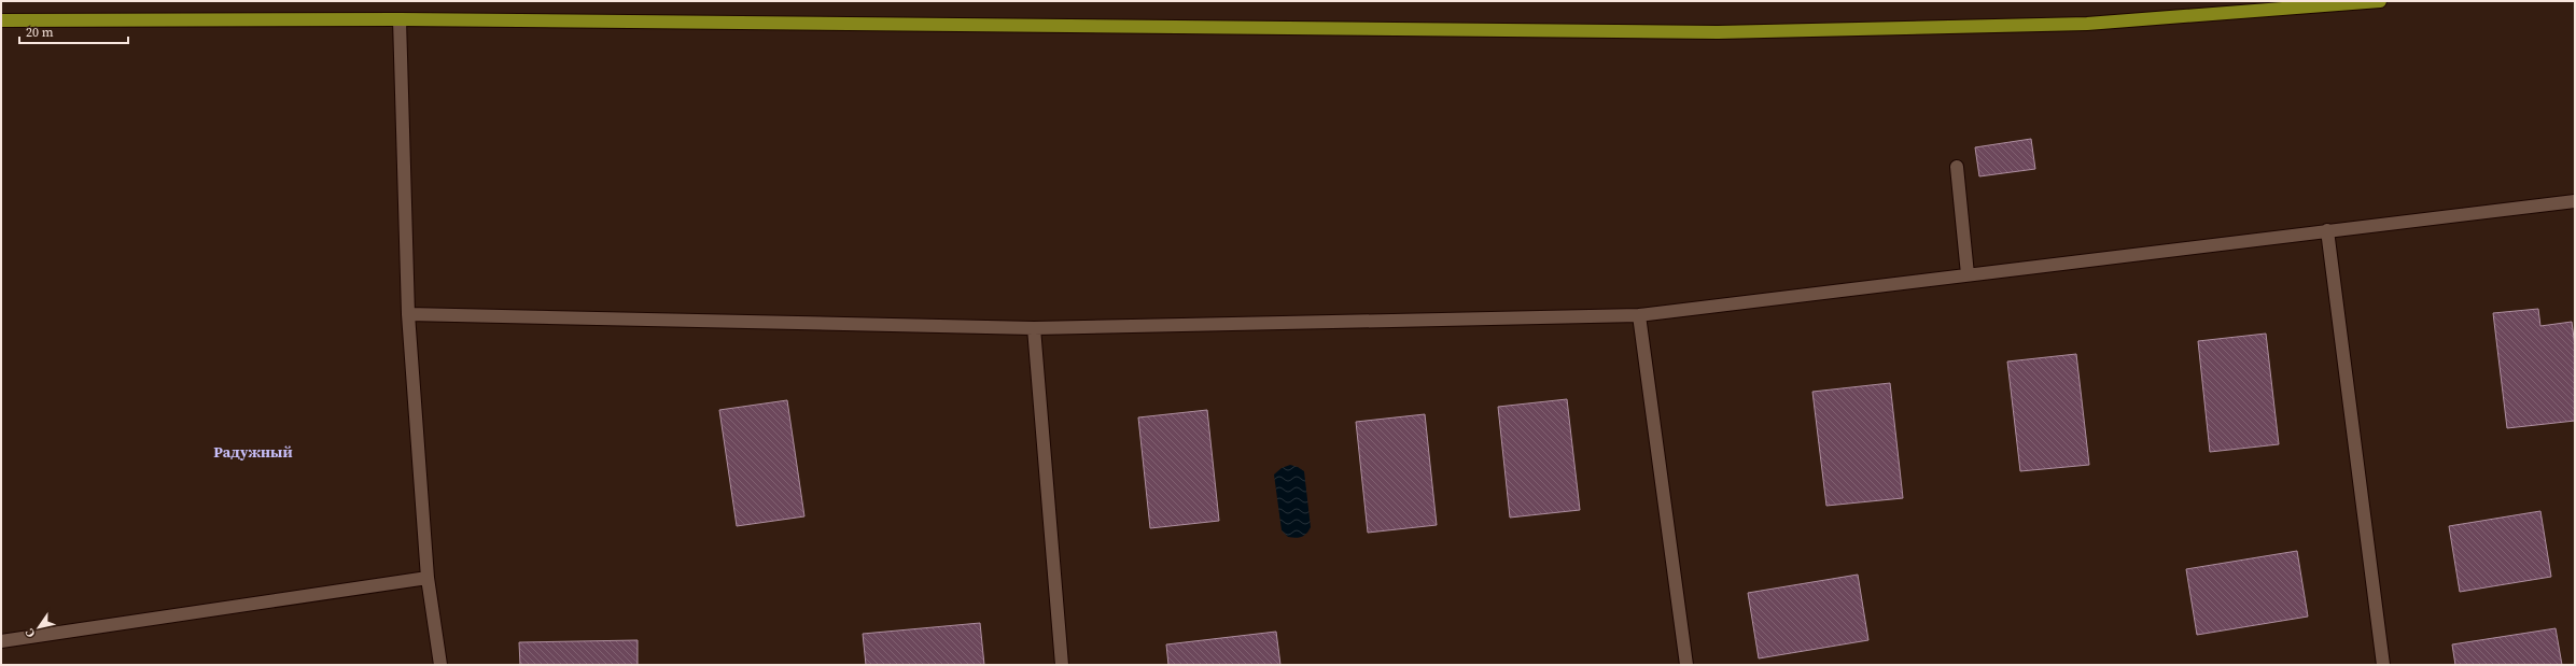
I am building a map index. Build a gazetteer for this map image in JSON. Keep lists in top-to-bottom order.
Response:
{
  "districts": ["Радужный"],
  "scale_bar": "20 m",
  "north": "bottom left"
}
